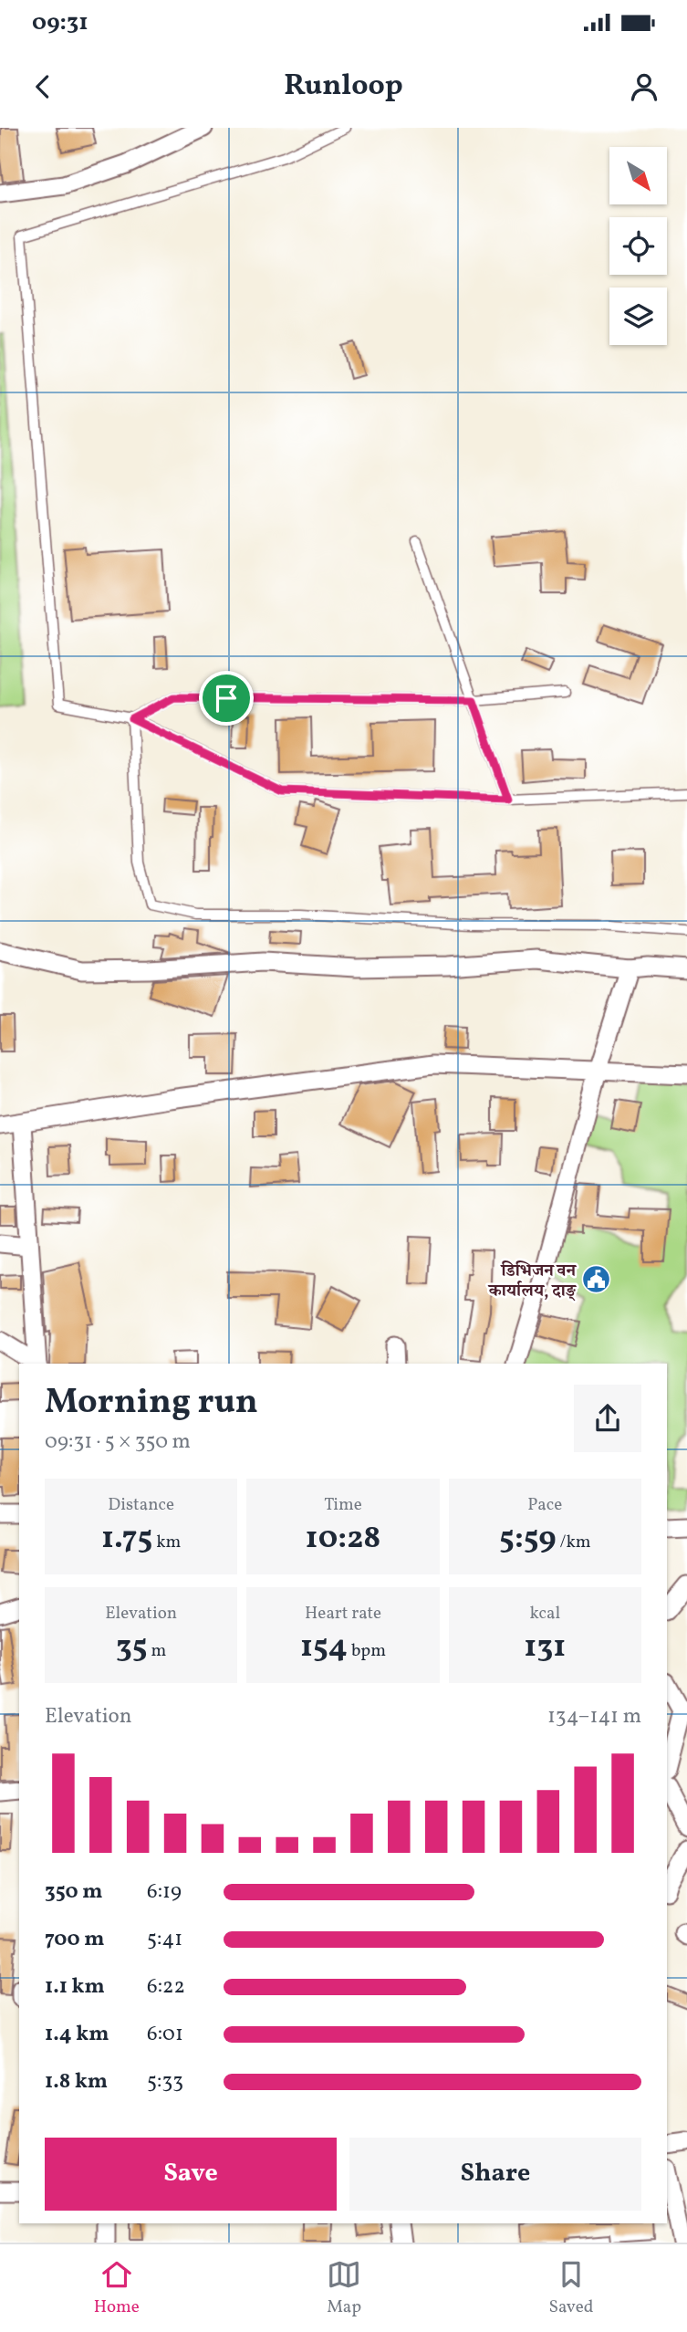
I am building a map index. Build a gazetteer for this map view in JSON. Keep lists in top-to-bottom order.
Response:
{
  "places": {
    "public building": ["डिभिजन वन कार्यालय, दाङ्"]
  },
  "north": "bottom right",
  "page": {
    "status": "09:31",
    "header": "Runloop",
    "heading": ["Morning run", "09:31 · 5 × 350 m"],
    "stats": [
      ["Distance", "1.75 km"],
      ["Time", "10:28"],
      ["Pace", "5:59 /km"],
      ["Elevation", "35 m"],
      ["Heart rate", "154 bpm"],
      ["kcal", "131"]
    ],
    "chart": ["Elevation", "134–141 m"],
    "list": [
      {
        "name": "350 m",
        "note": "6:19"
      },
      {
        "name": "700 m",
        "note": "5:41"
      },
      {
        "name": "1.1 km",
        "note": "6:22"
      },
      {
        "name": "1.4 km",
        "note": "6:01"
      },
      {
        "name": "1.8 km",
        "note": "5:33"
      }
    ],
    "buttons": ["Save", "Share"],
    "tabs": ["Home", "Map", "Saved"]
  }
}
